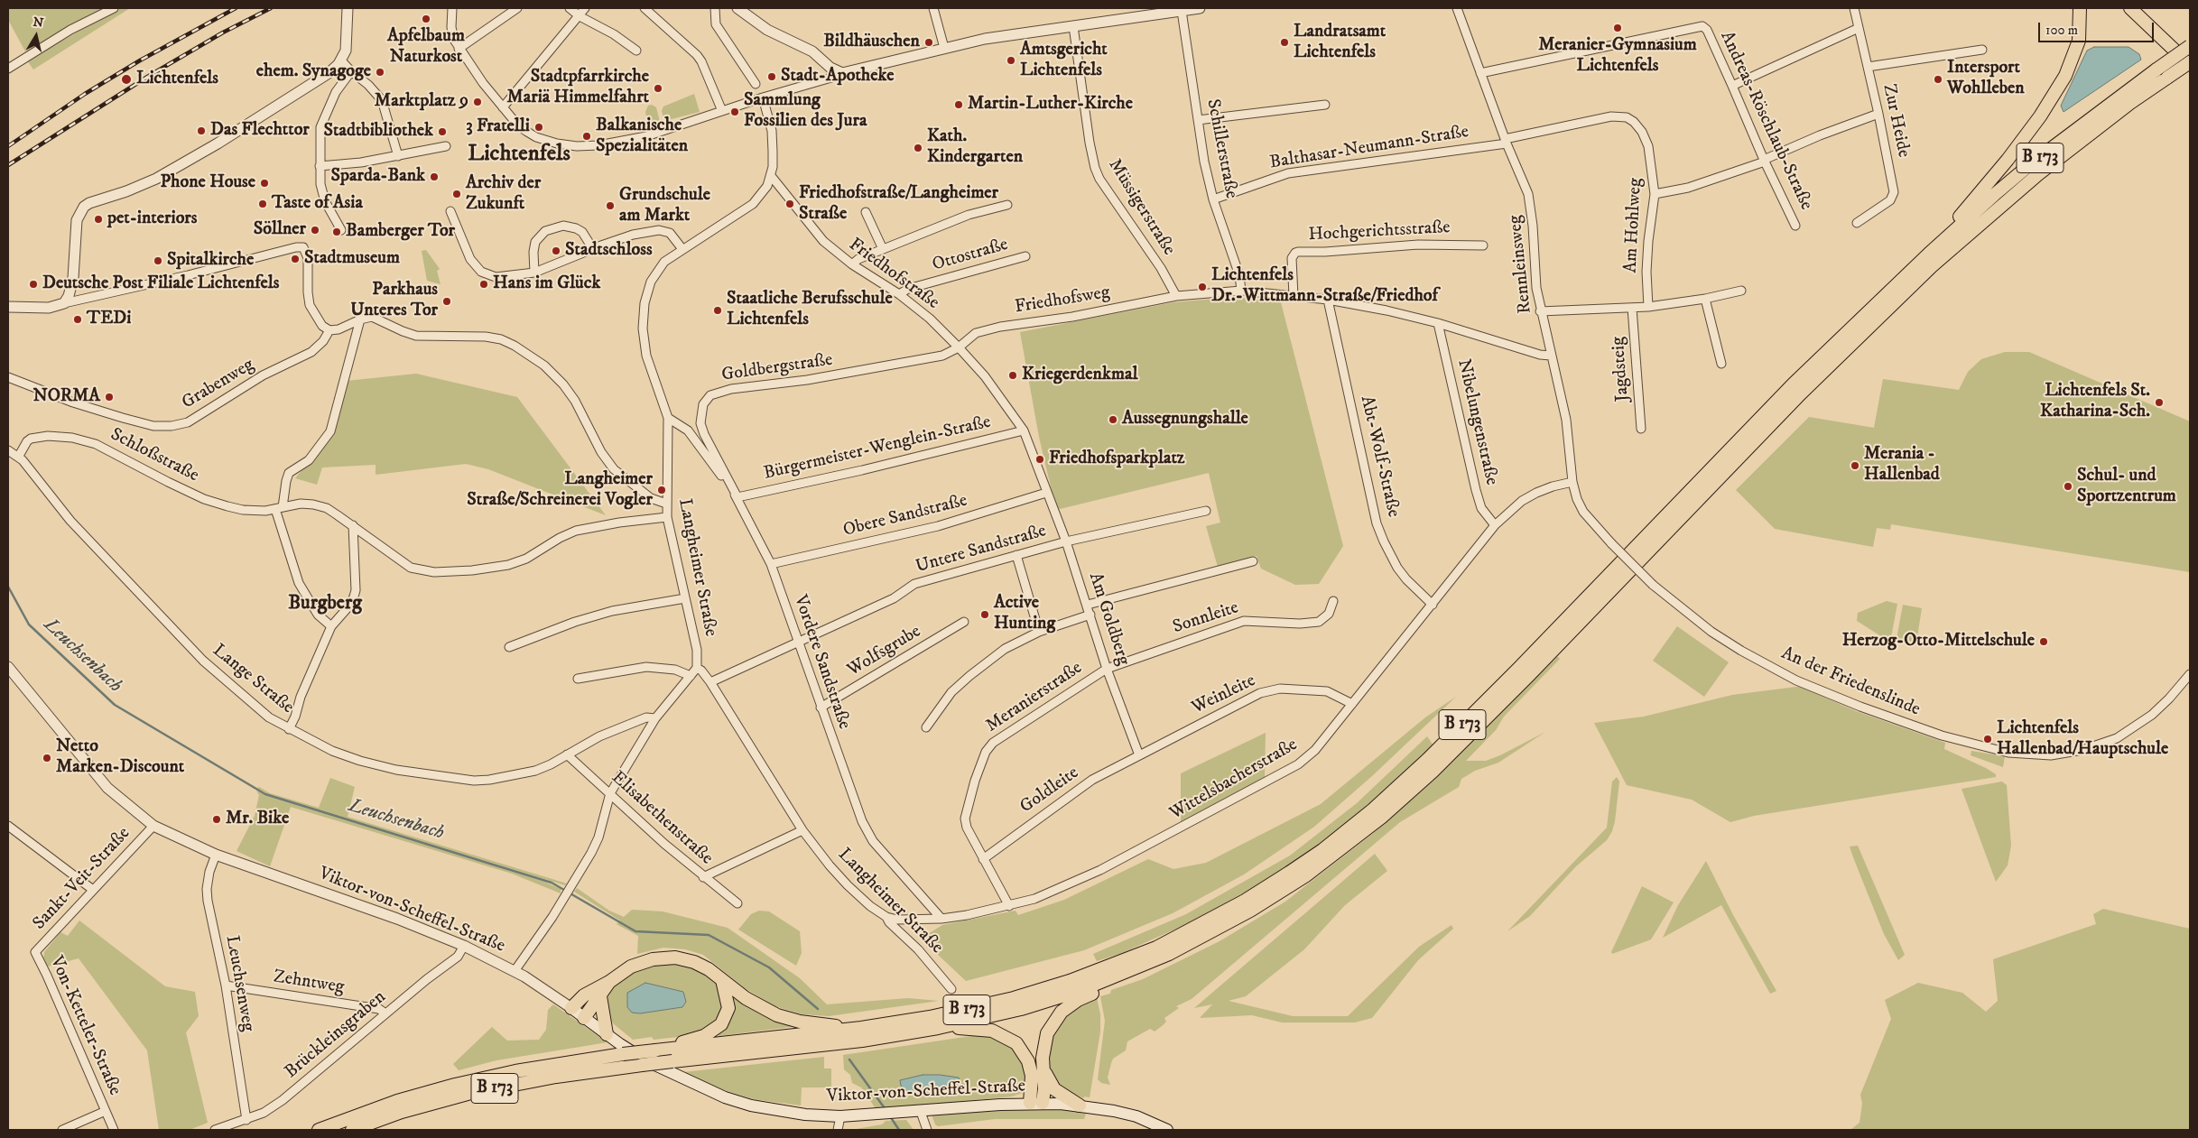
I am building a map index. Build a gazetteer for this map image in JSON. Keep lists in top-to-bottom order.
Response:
{
  "streets": {
    "highway": ["B 173"],
    "main road": ["Viktor-von-Scheffel-Straße"],
    "street": [
      "Andreas-Röschlaub-Straße",
      "Zur Heide",
      "Balthasar-Neumann-Straße",
      "Schillerstraße",
      "Müssigerstraße",
      "Am Hohlweg",
      "Hochgerichtsstraße",
      "Ottostraße",
      "Rennleinsweg",
      "Friedhofstraße",
      "Friedhofsweg",
      "Goldbergstraße",
      "Jagdsteig",
      "Grabenweg",
      "Nibelungenstraße",
      "Bürgermeister-Wenglein-Straße",
      "Schloßstraße",
      "Abt-Wolf-Straße",
      "Obere Sandstraße",
      "Untere Sandstraße",
      "Langheimer Straße",
      "Sonnleite",
      "Am Goldberg",
      "Wolfsgrube",
      "Vordere Sandstraße",
      "Lange Straße",
      "An der Friedenslinde",
      "Weinleite",
      "Meranierstraße",
      "Wittelsbacherstraße",
      "Goldleite",
      "Elisabethenstraße",
      "Sankt-Veit-Straße",
      "Zehntweg",
      "Leuchsenweg",
      "Von-Ketteler-Straße",
      "Brückleinsgraben"
    ]
  },
  "crossings": [
    ["Andreas-Röschlaub-Straße", "Rennleinsweg"],
    ["Balthasar-Neumann-Straße", "Schillerstraße"],
    ["Balthasar-Neumann-Straße", "Am Hohlweg"],
    ["Balthasar-Neumann-Straße", "Rennleinsweg"],
    ["Schillerstraße", "Friedhofsweg"],
    ["Müssigerstraße", "Friedhofsweg"],
    ["Am Hohlweg", "Rennleinsweg"],
    ["Hochgerichtsstraße", "Friedhofsweg"],
    ["Ottostraße", "Friedhofstraße"],
    ["Rennleinsweg", "Friedhofsweg"],
    ["Rennleinsweg", "An der Friedenslinde"],
    ["Rennleinsweg", "Wittelsbacherstraße"],
    ["Friedhofstraße", "Friedhofsweg"],
    ["Friedhofstraße", "Goldbergstraße"],
    ["Friedhofstraße", "Bürgermeister-Wenglein-Straße"],
    ["Friedhofstraße", "Obere Sandstraße"],
    ["Friedhofstraße", "Langheimer Straße"],
    ["Friedhofstraße", "Am Goldberg"],
    ["Friedhofsweg", "Goldbergstraße"],
    ["Friedhofsweg", "Nibelungenstraße"],
    ["Friedhofsweg", "Abt-Wolf-Straße"],
    ["Goldbergstraße", "Bürgermeister-Wenglein-Straße"],
    ["Goldbergstraße", "Vordere Sandstraße"],
    ["Nibelungenstraße", "Wittelsbacherstraße"],
    ["Bürgermeister-Wenglein-Straße", "Vordere Sandstraße"],
    ["Schloßstraße", "Lange Straße"],
    ["Abt-Wolf-Straße", "Wittelsbacherstraße"],
    ["Obere Sandstraße", "Am Goldberg"],
    ["Obere Sandstraße", "Vordere Sandstraße"],
    ["Untere Sandstraße", "Langheimer Straße"],
    ["Untere Sandstraße", "Am Goldberg"],
    ["Untere Sandstraße", "Vordere Sandstraße"],
    ["Langheimer Straße", "Vordere Sandstraße"],
    ["Langheimer Straße", "Wittelsbacherstraße"],
    ["Sonnleite", "Am Goldberg"],
    ["Sonnleite", "Meranierstraße"],
    ["Am Goldberg", "Weinleite"],
    ["Am Goldberg", "Meranierstraße"],
    ["Am Goldberg", "Goldleite"],
    ["Wolfsgrube", "Vordere Sandstraße"],
    ["Vordere Sandstraße", "Wittelsbacherstraße"],
    ["Lange Straße", "Elisabethenstraße"],
    ["Weinleite", "Wittelsbacherstraße"],
    ["Weinleite", "Goldleite"],
    ["Meranierstraße", "Wittelsbacherstraße"],
    ["Meranierstraße", "Goldleite"],
    ["Sankt-Veit-Straße", "Viktor-von-Scheffel-Straße"],
    ["Sankt-Veit-Straße", "Von-Ketteler-Straße"],
    ["Viktor-von-Scheffel-Straße", "Leuchsenweg"],
    ["Viktor-von-Scheffel-Straße", "Brückleinsgraben"],
    ["Zehntweg", "Leuchsenweg"],
    ["Zehntweg", "Brückleinsgraben"],
    ["Leuchsenweg", "Brückleinsgraben"]
  ],
  "districts": ["Lichtenfels", "Burgberg"],
  "water": ["Leuchsenbach"],
  "places": [
    "Apfelbaum Naturkost",
    "Meranier-Gymnasium Lichtenfels",
    "Bildhäuschen",
    "Landratsamt Lichtenfels",
    "Amtsgericht Lichtenfels",
    "ehem. Synagoge",
    "Stadt-Apotheke",
    "Lichtenfels",
    "Intersport Wohlleben",
    "Stadtpfarrkirche Mariä Himmelfahrt",
    "Marktplatz 9",
    "Martin-Luther-Kirche",
    "Sammlung Fossilien des Jura",
    "3 Fratelli",
    "Das Flechttor",
    "Stadtbibliothek",
    "Balkanische Spezialitäten",
    "Kath. Kindergarten",
    "Sparda-Bank",
    "Phone House",
    "Archiv der Zukunft",
    "Taste of Asia",
    "Friedhofstraße/Langheimer Straße",
    "Grundschule am Markt",
    "pet-interiors",
    "Söllner",
    "Bamberger Tor",
    "Stadtschloss",
    "Stadtmuseum",
    "Spitalkirche",
    "Deutsche Post Filiale Lichtenfels",
    "Hans im Glück",
    "Lichtenfels Dr.-Wittmann-Straße/Friedhof",
    "Parkhaus Unteres Tor",
    "Staatliche Berufsschule Lichtenfels",
    "TEDi",
    "Kriegerdenkmal",
    "NORMA",
    "Lichtenfels St. Katharina-Sch.",
    "Aussegnungshalle",
    "Friedhofsparkplatz",
    "Merania - Hallenbad",
    "Schul- und Sportzentrum",
    "Langheimer Straße/Schreinerei Vogler",
    "Active Hunting",
    "Herzog-Otto-Mittelschule",
    "Lichtenfels Hallenbad/Hauptschule",
    "Netto Marken-Discount",
    "Mr. Bike"
  ],
  "scale_bar": "100 m",
  "north": "top"
}
